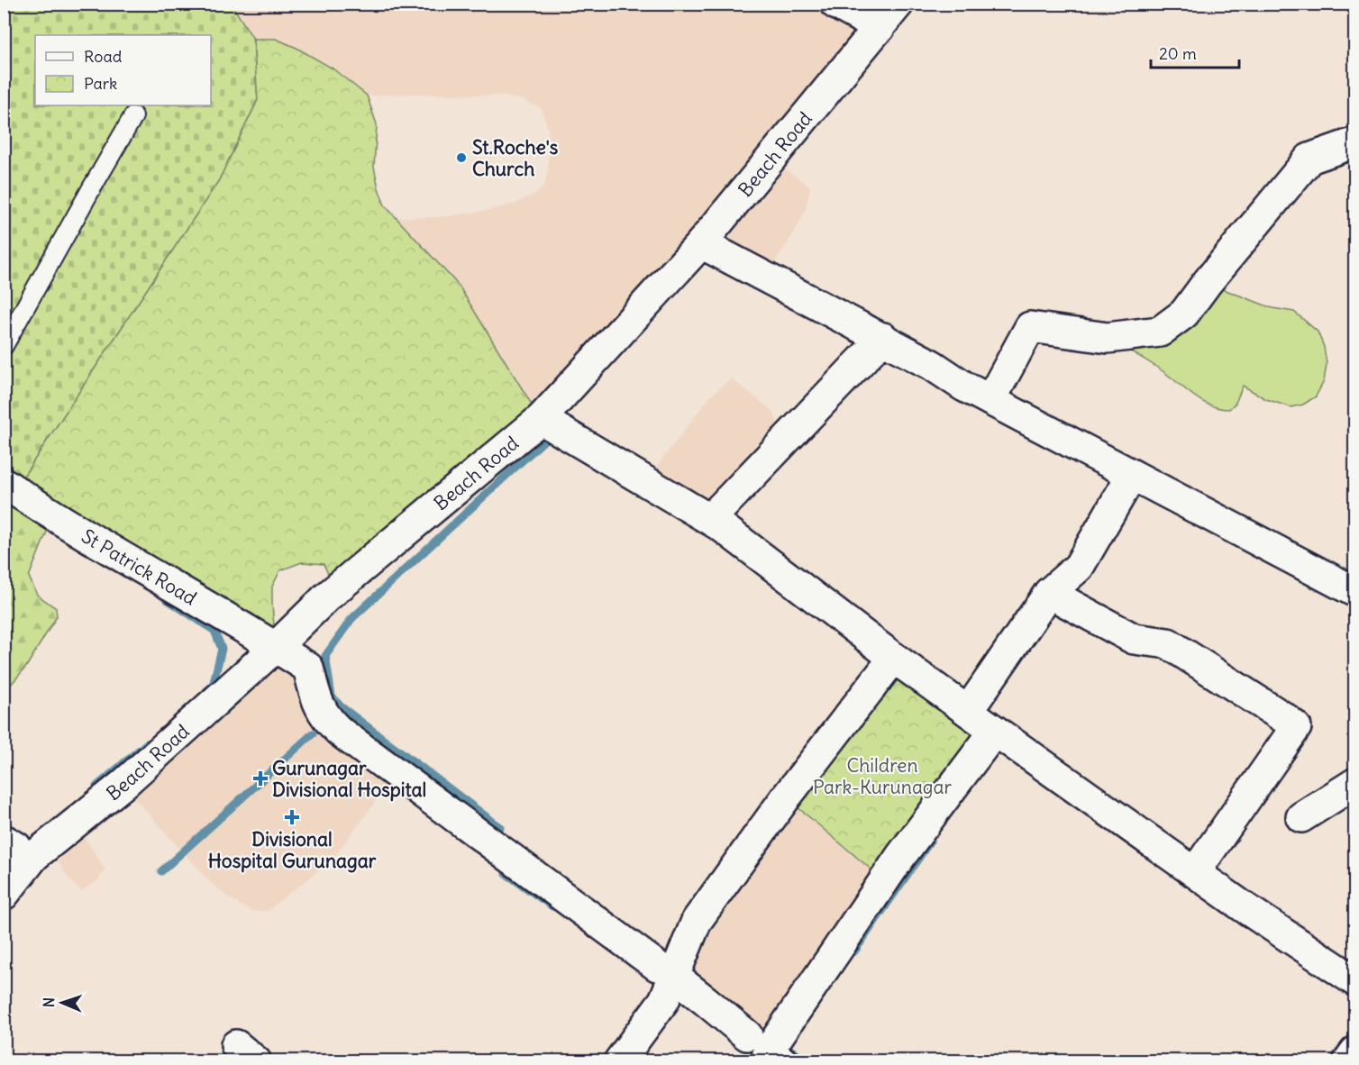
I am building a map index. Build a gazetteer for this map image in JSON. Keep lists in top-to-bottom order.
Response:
{
  "streets": {
    "street": ["Beach Road", "St Patrick Road"]
  },
  "crossings": [
    ["Beach Road", "St Patrick Road"]
  ],
  "parks": ["Children Park-Kurunagar"],
  "places": {
    "other": ["St.Roche's Church"],
    "health": ["Gurunagar Divisional Hospital", "Divisional Hospital Gurunagar"]
  },
  "legend": ["Road", "Park"],
  "scale_bar": "20 m",
  "north": "left"
}
